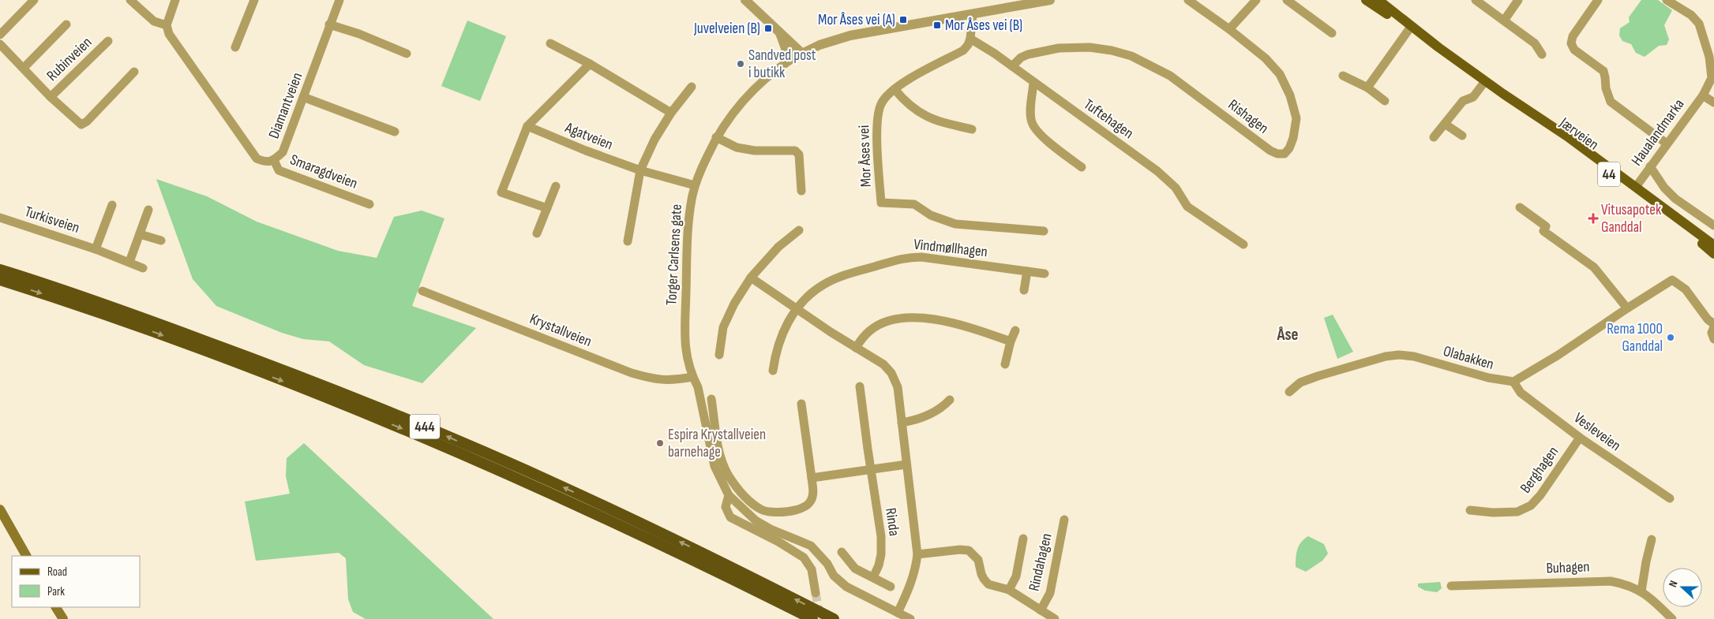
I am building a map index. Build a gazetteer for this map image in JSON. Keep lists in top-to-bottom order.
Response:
{
  "streets": {
    "highway": ["444"],
    "main road": ["Jærveien", "44"],
    "street": [
      "Rubinveien",
      "Diamantveien",
      "Rishagen",
      "Tuftehagen",
      "Haualandmarka",
      "Agatveien",
      "Mor Åses vei",
      "Smaragdveien",
      "Turkisveien",
      "Vindmøllhagen",
      "Torger Carlsens gate",
      "Krystallveien",
      "Olabakken",
      "Vesleveien",
      "Berghagen",
      "Rinda",
      "Rindahagen",
      "Buhagen"
    ]
  },
  "crossings": [
    ["Diamantveien", "Smaragdveien"],
    ["Rishagen", "Tuftehagen"],
    ["Tuftehagen", "Mor Åses vei"],
    ["Haualandmarka", "Jærveien"],
    ["Agatveien", "Torger Carlsens gate"],
    ["Torger Carlsens gate", "Krystallveien"],
    ["Olabakken", "Vesleveien"],
    ["Vesleveien", "Berghagen"]
  ],
  "districts": ["Åse"],
  "places": {
    "transit": ["Mor Åses vei (A)", "Mor Åses vei (B)", "Juvelveien (B)"],
    "other": ["Sandved post i butikk", "Rema 1000 Ganddal", "Espira Krystallveien barnehage"],
    "health": ["Vitusapotek Ganddal"]
  },
  "legend": ["Road", "Park"],
  "north": "left"
}
